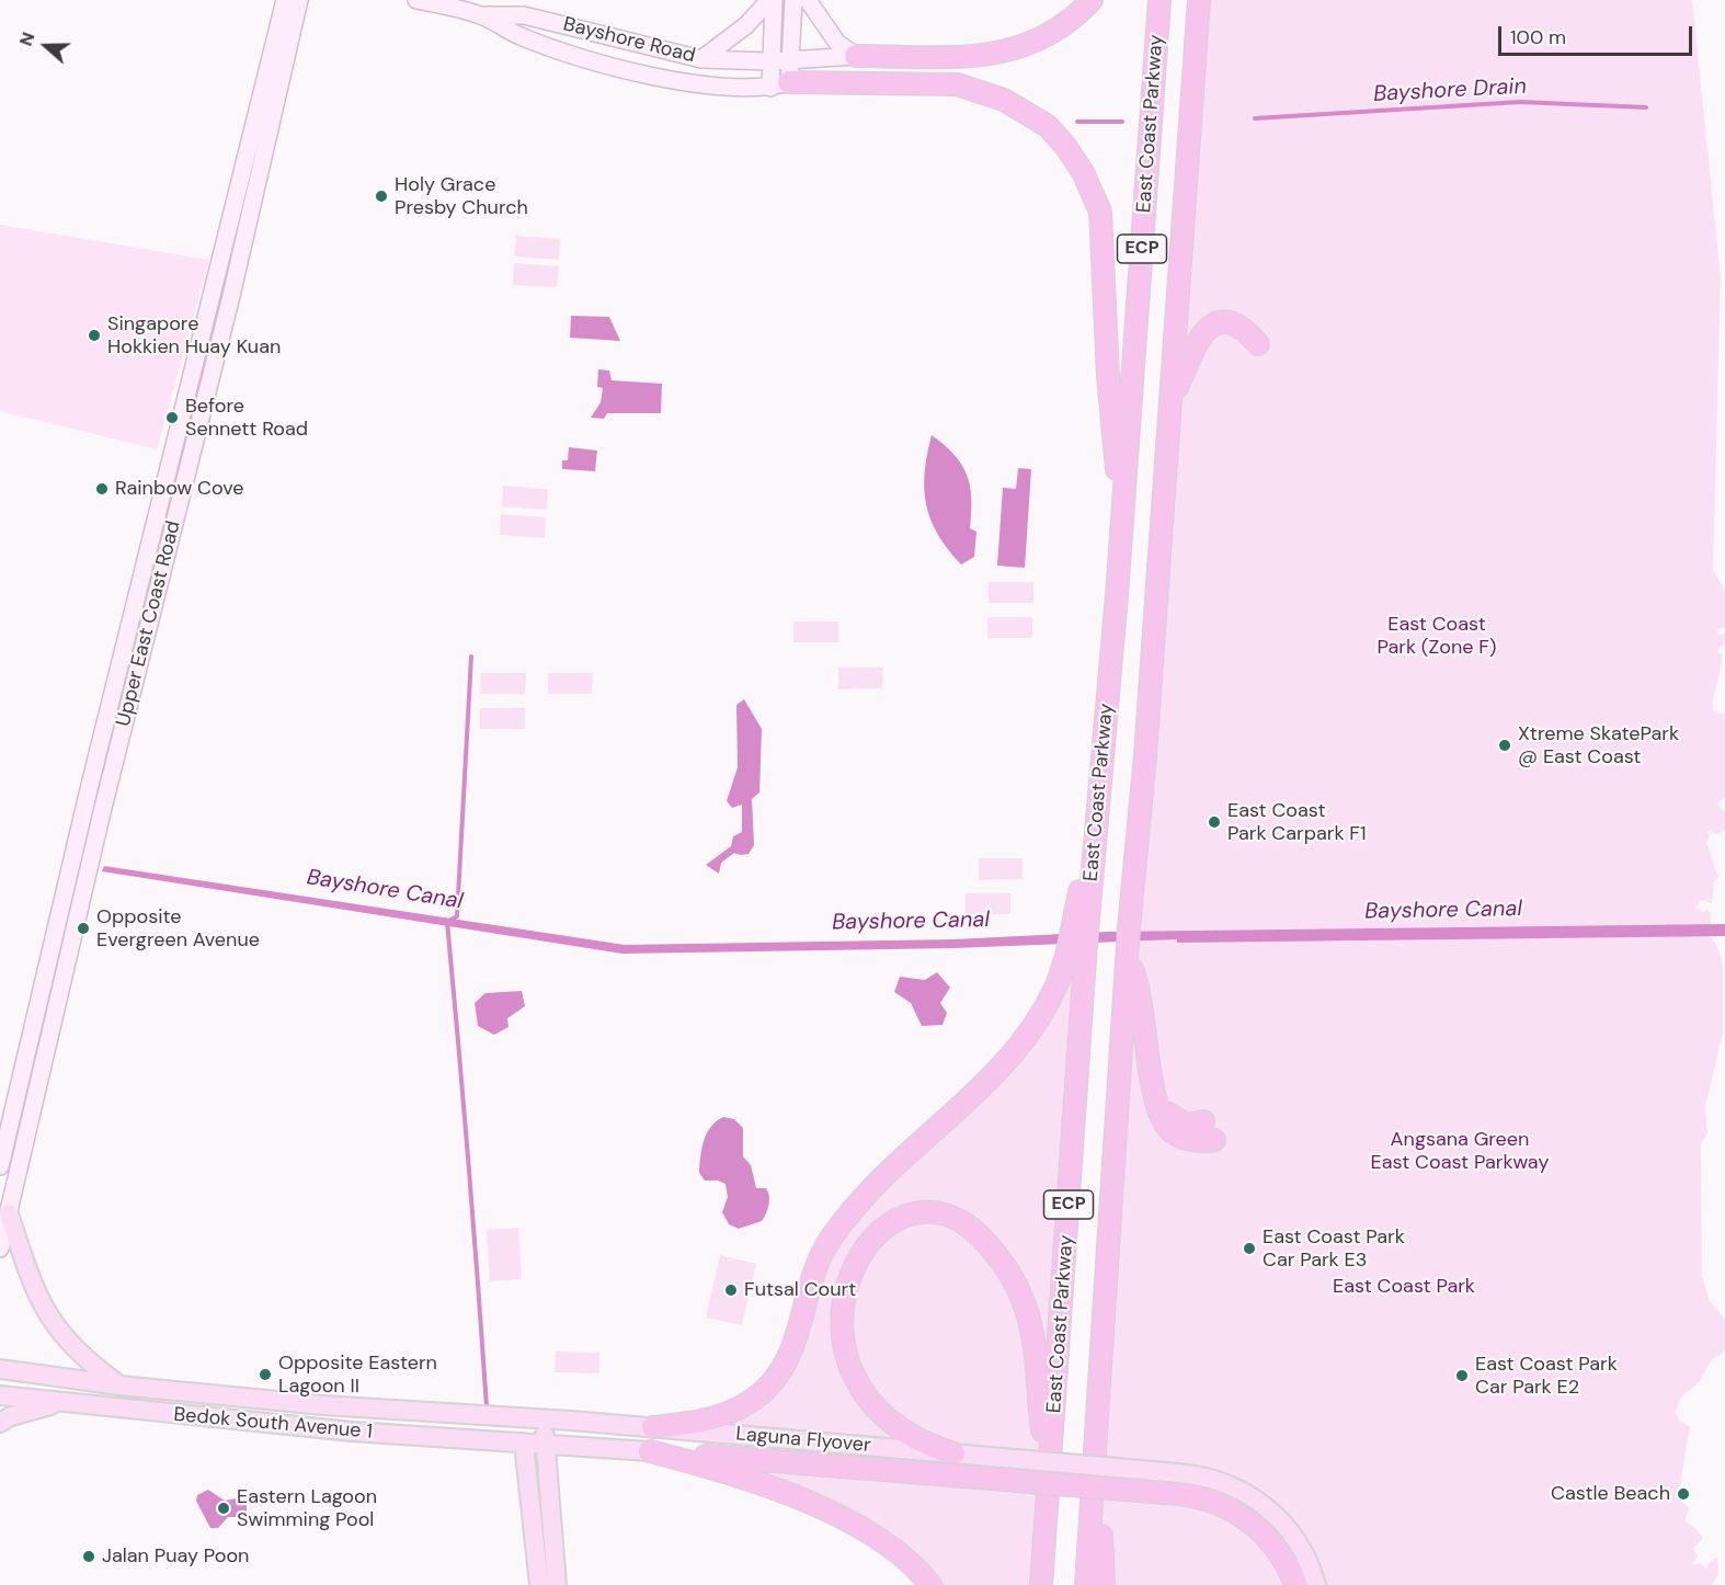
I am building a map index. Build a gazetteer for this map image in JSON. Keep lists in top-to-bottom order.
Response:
{
  "streets": {
    "highway": ["East Coast Parkway", "ECP"],
    "main road": [
      "Bayshore Road",
      "Upper East Coast Road",
      "Bedok South Avenue 1",
      "Laguna Flyover"
    ]
  },
  "crossings": [
    ["Bedok South Avenue 1", "Laguna Flyover"]
  ],
  "water": ["Bayshore Drain", "Bayshore Canal"],
  "parks": ["East Coast Park (Zone F)", "Angsana Green East Coast Parkway", "East Coast Park"],
  "places": [
    "Holy Grace Presby Church",
    "Singapore Hokkien Huay Kuan",
    "Before Sennett Road",
    "Rainbow Cove",
    "Xtreme SkatePark @ East Coast",
    "East Coast Park Carpark F1",
    "Opposite Evergreen Avenue",
    "East Coast Park Car Park E3",
    "Futsal Court",
    "Opposite Eastern Lagoon II",
    "East Coast Park Car Park E2",
    "Castle Beach",
    "Eastern Lagoon Swimming Pool",
    "Jalan Puay Poon"
  ],
  "scale_bar": "100 m",
  "north": "left"
}
